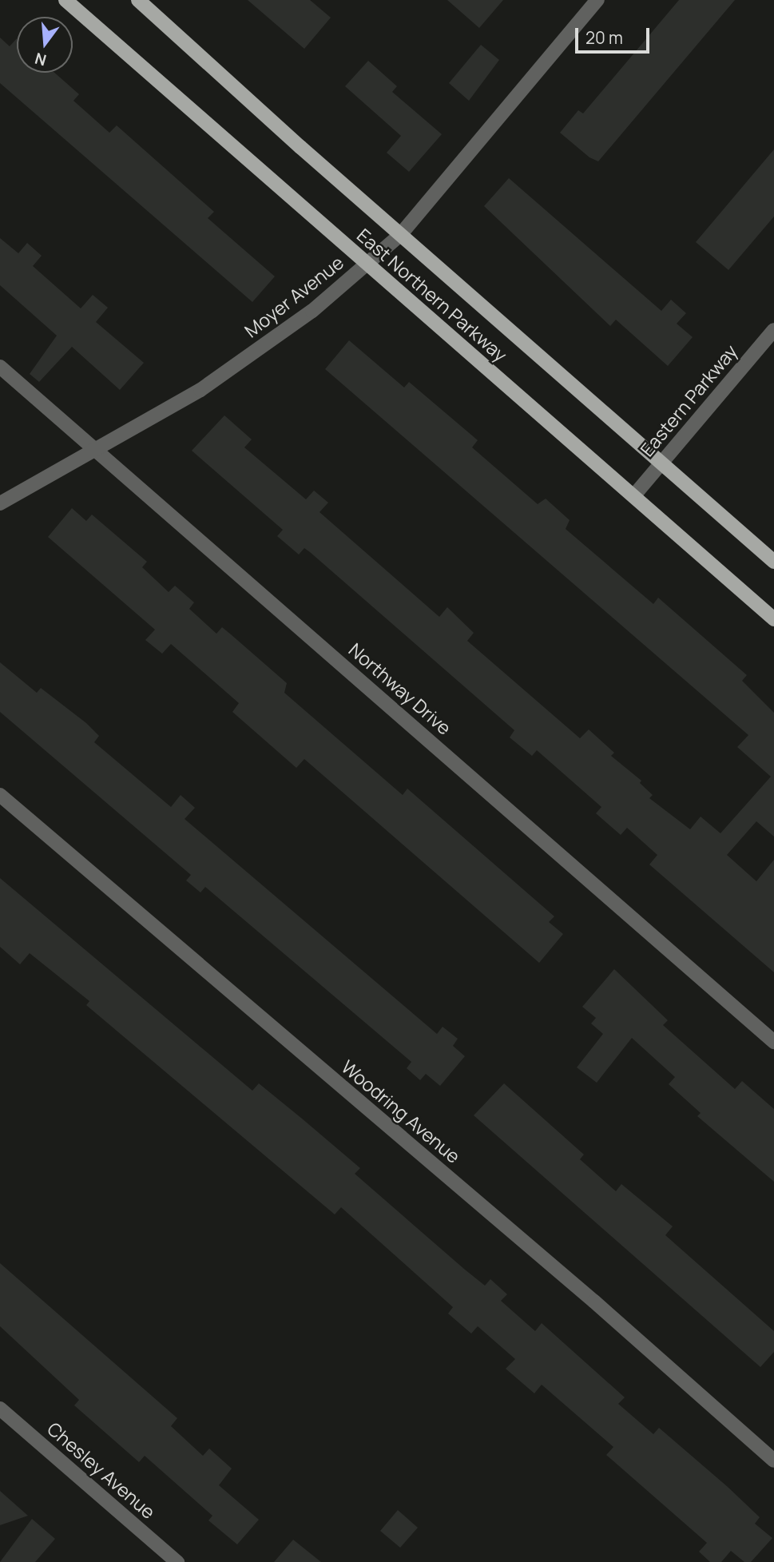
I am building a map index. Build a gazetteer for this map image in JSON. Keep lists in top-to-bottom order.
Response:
{
  "streets": {
    "main road": ["East Northern Parkway"],
    "street": [
      "Moyer Avenue",
      "Eastern Parkway",
      "Northway Drive",
      "Woodring Avenue",
      "Chesley Avenue"
    ]
  },
  "crossings": [
    ["East Northern Parkway", "Moyer Avenue"],
    ["East Northern Parkway", "Eastern Parkway"],
    ["Moyer Avenue", "Northway Drive"]
  ],
  "scale_bar": "20 m",
  "north": "bottom"
}
